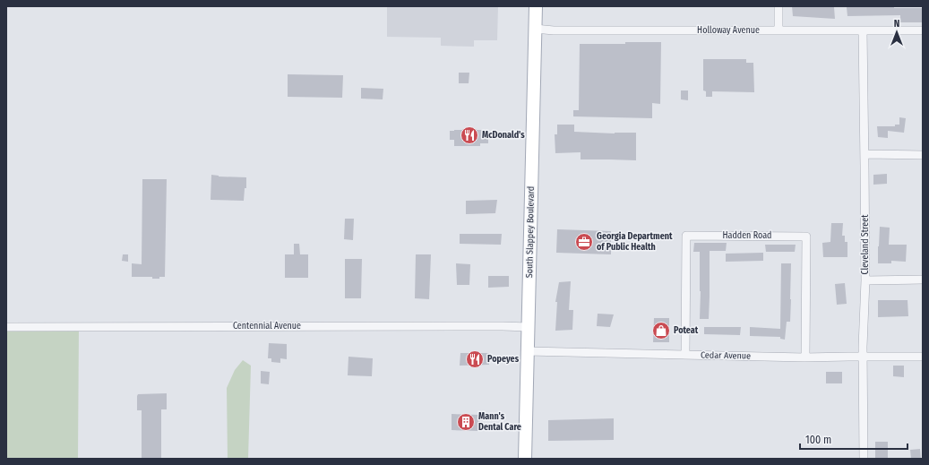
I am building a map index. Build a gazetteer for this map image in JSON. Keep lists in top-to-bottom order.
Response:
{
  "streets": {
    "main road": ["South Slappey Boulevard"],
    "street": [
      "Holloway Avenue",
      "Hadden Road",
      "Cleveland Street",
      "Centennial Avenue",
      "Cedar Avenue"
    ]
  },
  "crossings": [
    ["Holloway Avenue", "South Slappey Boulevard"],
    ["Holloway Avenue", "Cleveland Street"],
    ["South Slappey Boulevard", "Centennial Avenue"],
    ["South Slappey Boulevard", "Cedar Avenue"],
    ["Hadden Road", "Cedar Avenue"],
    ["Cleveland Street", "Cedar Avenue"]
  ],
  "places": {
    "restaurant": ["McDonald's", "Popeyes"],
    "office": ["Georgia Department of Public Health"],
    "shop": ["Poteat"],
    "building": ["Mann's Dental Care"]
  },
  "scale_bar": "100 m",
  "north": "top"
}
